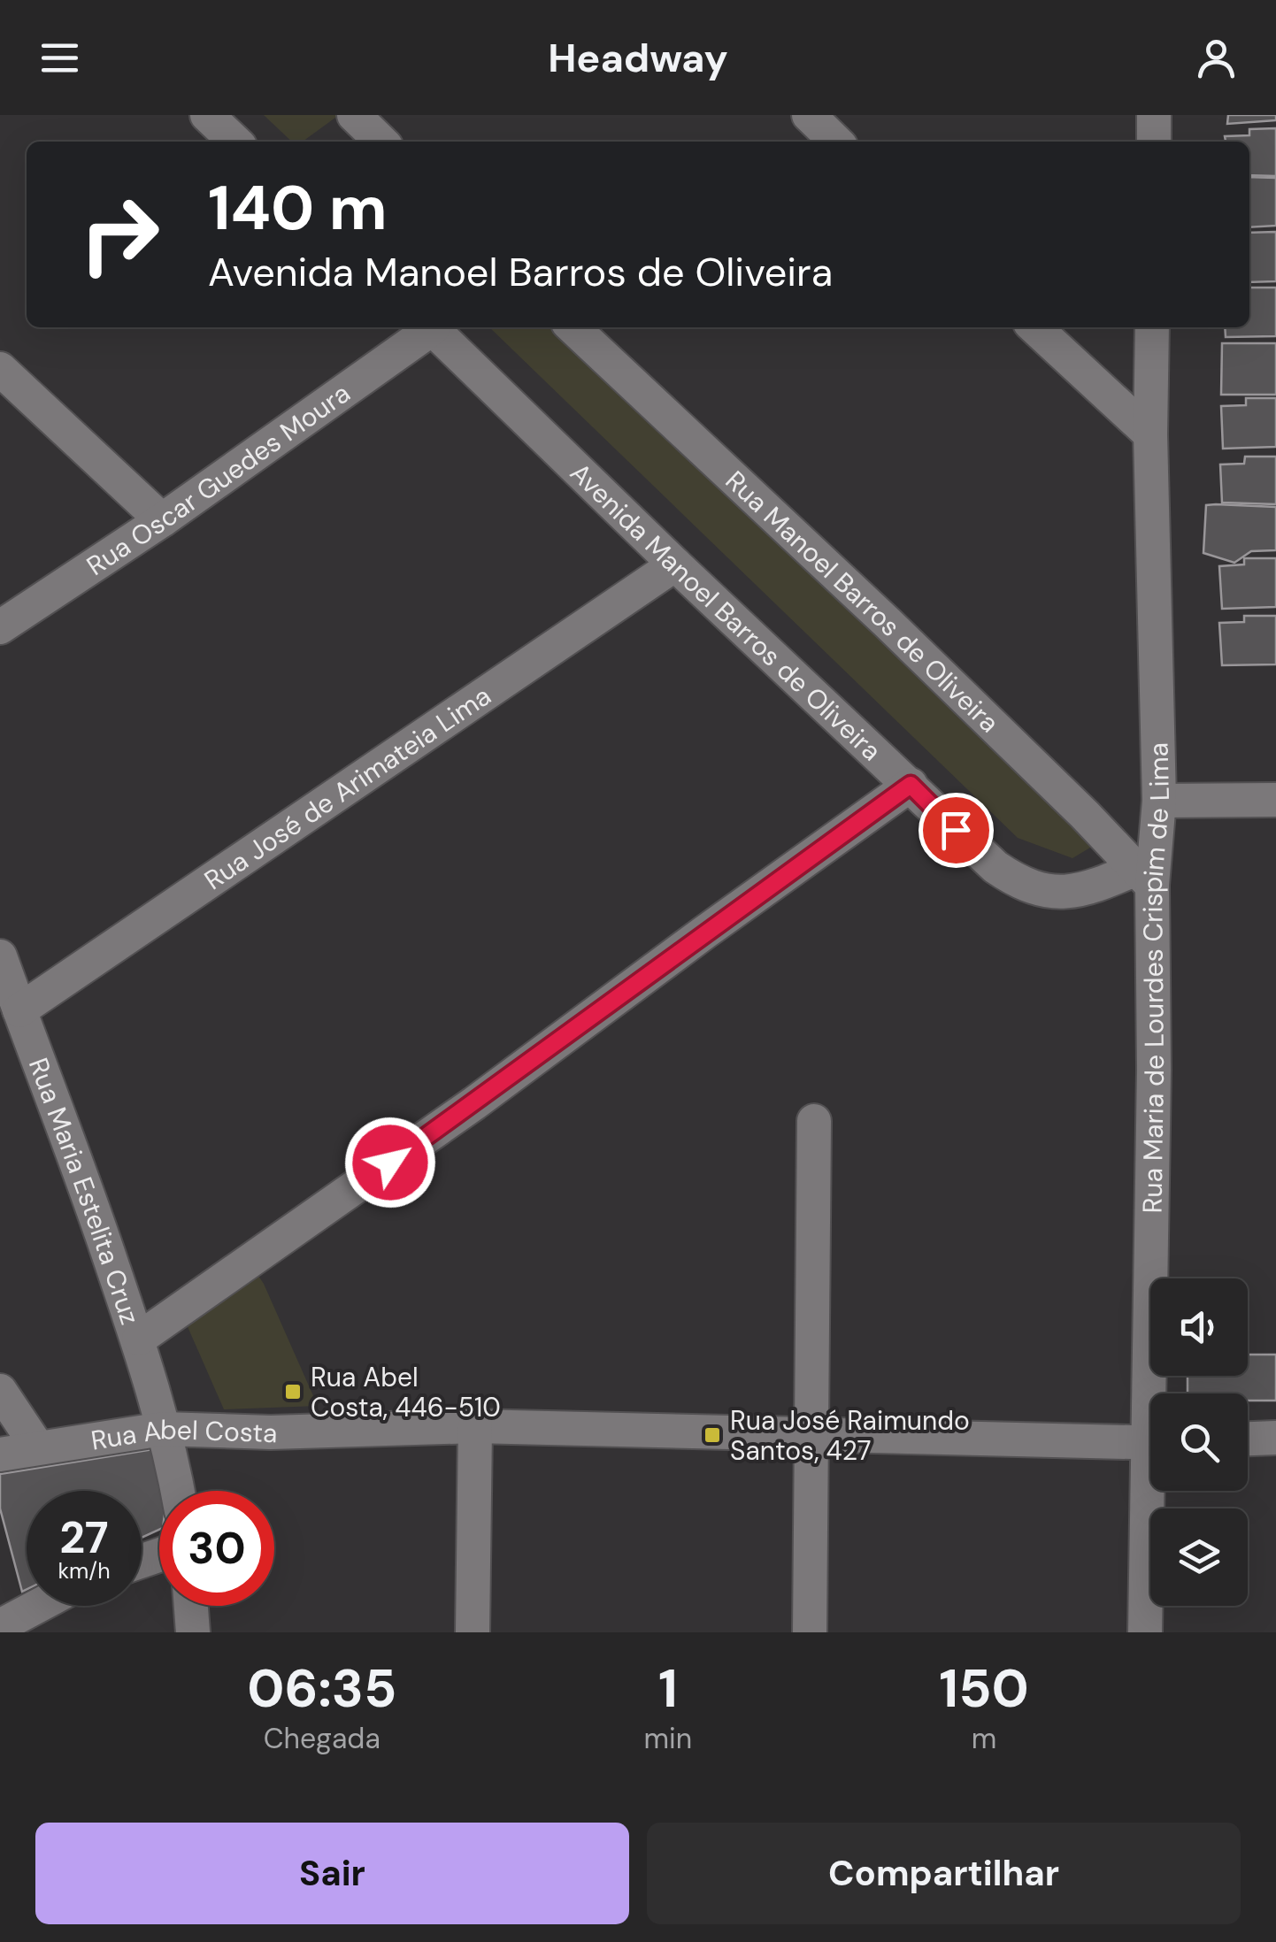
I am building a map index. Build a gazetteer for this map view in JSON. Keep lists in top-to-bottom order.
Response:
{
  "streets": {
    "street": [
      "Rua Oscar Guedes Moura",
      "Rua Manoel Barros de Oliveira",
      "Avenida Manoel Barros de Oliveira",
      "Rua José de Arimateia Lima",
      "Rua Maria de Lourdes Crispim de Lima",
      "Rua Maria Estelita Cruz",
      "Rua Abel Costa"
    ]
  },
  "crossings": [
    ["Rua Manoel Barros de Oliveira", "Avenida Manoel Barros de Oliveira"],
    ["Rua Manoel Barros de Oliveira", "Rua Maria de Lourdes Crispim de Lima"],
    ["Avenida Manoel Barros de Oliveira", "Rua José de Arimateia Lima"],
    ["Avenida Manoel Barros de Oliveira", "Rua Maria de Lourdes Crispim de Lima"],
    ["Rua José de Arimateia Lima", "Rua Maria Estelita Cruz"],
    ["Rua Maria Estelita Cruz", "Rua Abel Costa"]
  ],
  "places": {
    "transit": ["Rua Abel Costa, 446-510", "Rua José Raimundo Santos, 427"]
  },
  "page": {
    "header": "Headway",
    "turn": ["140 m", "Avenida Manoel Barros de Oliveira"],
    "speed": "27 km/h",
    "limit": "30",
    "eta": [
      "06:35",
      "Chegada",
      "1",
      "min",
      "150",
      "m"
    ],
    "buttons": ["Sair", "Compartilhar"]
  }
}
